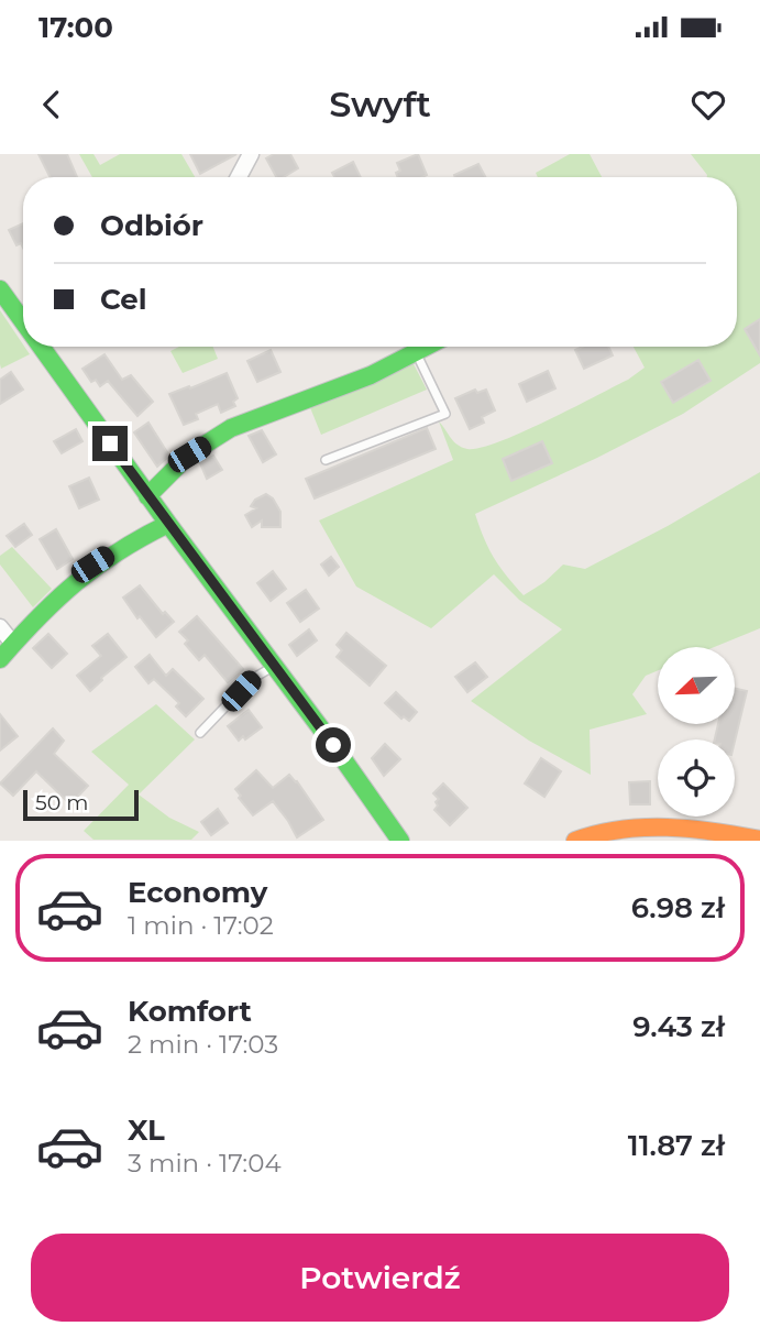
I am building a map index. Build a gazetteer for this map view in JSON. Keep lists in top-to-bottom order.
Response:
{
  "scale_bar": "50 m",
  "north": "bottom left",
  "page": {
    "status": "17:00",
    "header": "Swyft",
    "banner": ["Odbiór", "Cel"],
    "scale": "50 m",
    "list": [
      {
        "name": "Economy",
        "note": "1 min · 17:02",
        "value": "6.98 zł"
      },
      {
        "name": "Komfort",
        "note": "2 min · 17:03",
        "value": "9.43 zł"
      },
      {
        "name": "XL",
        "note": "3 min · 17:04",
        "value": "11.87 zł"
      }
    ],
    "buttons": "Potwierdź"
  }
}
